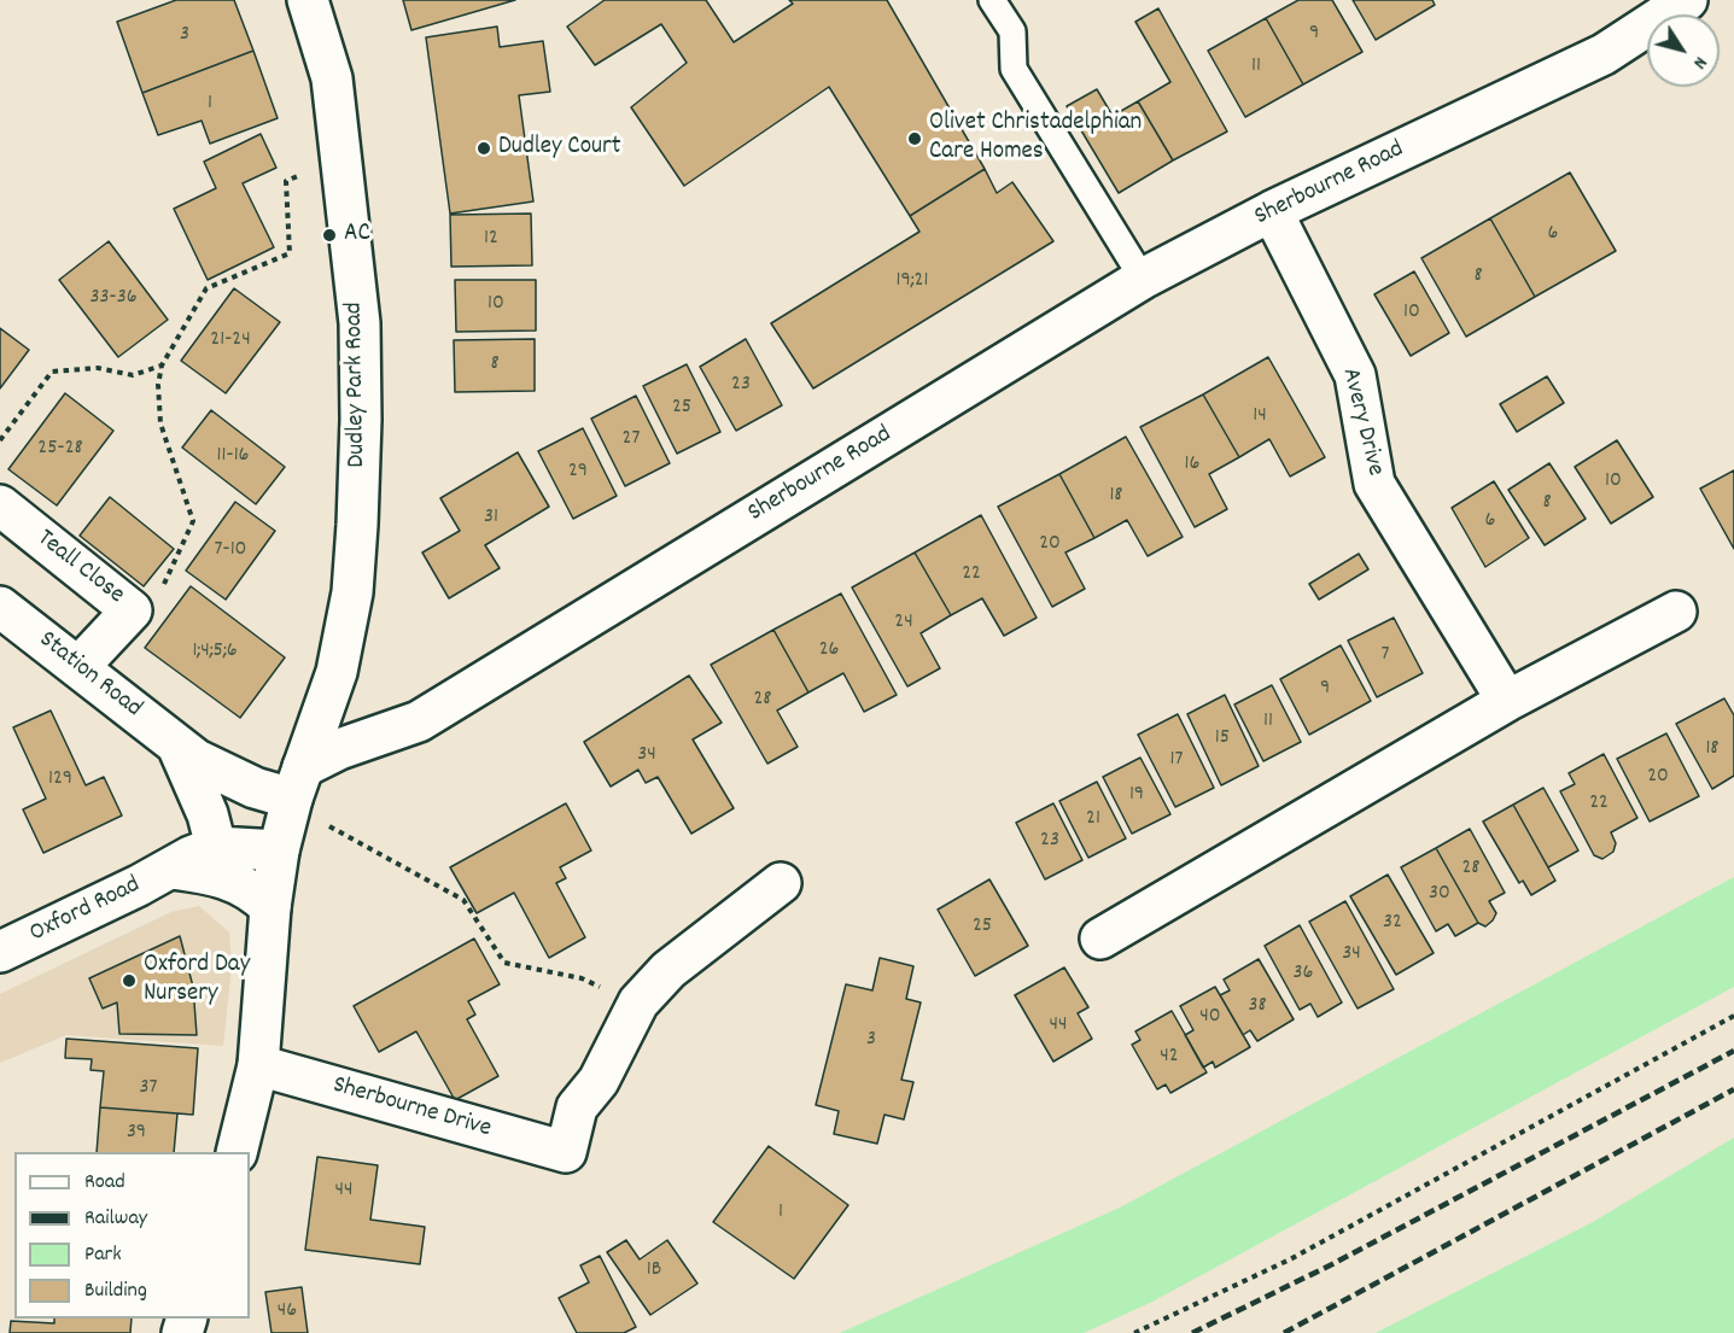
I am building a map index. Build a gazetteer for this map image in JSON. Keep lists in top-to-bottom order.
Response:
{
  "streets": {
    "street": [
      "Sherbourne Road",
      "Dudley Park Road",
      "Avery Drive",
      "Teall Close",
      "Station Road",
      "Oxford Road",
      "Sherbourne Drive"
    ]
  },
  "crossings": [
    ["Sherbourne Road", "Dudley Park Road"],
    ["Sherbourne Road", "Avery Drive"],
    ["Sherbourne Road", "Station Road"],
    ["Dudley Park Road", "Station Road"],
    ["Teall Close", "Station Road"],
    ["Station Road", "Oxford Road"]
  ],
  "places": [
    "Olivet Christadelphian Care Homes",
    "Dudley Court",
    "AC",
    "Oxford Day Nursery"
  ],
  "house_numbers": [
    "9",
    "3",
    "11",
    "1",
    "6",
    "12",
    "8",
    "19;21",
    "33-36",
    "10",
    "10",
    "21-24",
    "8",
    "23",
    "25",
    "14",
    "27",
    "25-28",
    "11-16",
    "16",
    "29",
    "10",
    "18",
    "8",
    "31",
    "6",
    "20",
    "7-10",
    "22",
    "24",
    "26",
    "1;4;5;6",
    "7",
    "9",
    "28",
    "11",
    "15",
    "18",
    "34",
    "17",
    "20",
    "129",
    "19",
    "22",
    "21",
    "23",
    "28",
    "30",
    "32",
    "25",
    "34",
    "36",
    "38",
    "40",
    "44",
    "3",
    "42",
    "37",
    "39",
    "44",
    "1",
    "1B",
    "46"
  ],
  "legend": [
    "Road",
    "Railway",
    "Park",
    "Building"
  ],
  "north": "bottom right"
}
